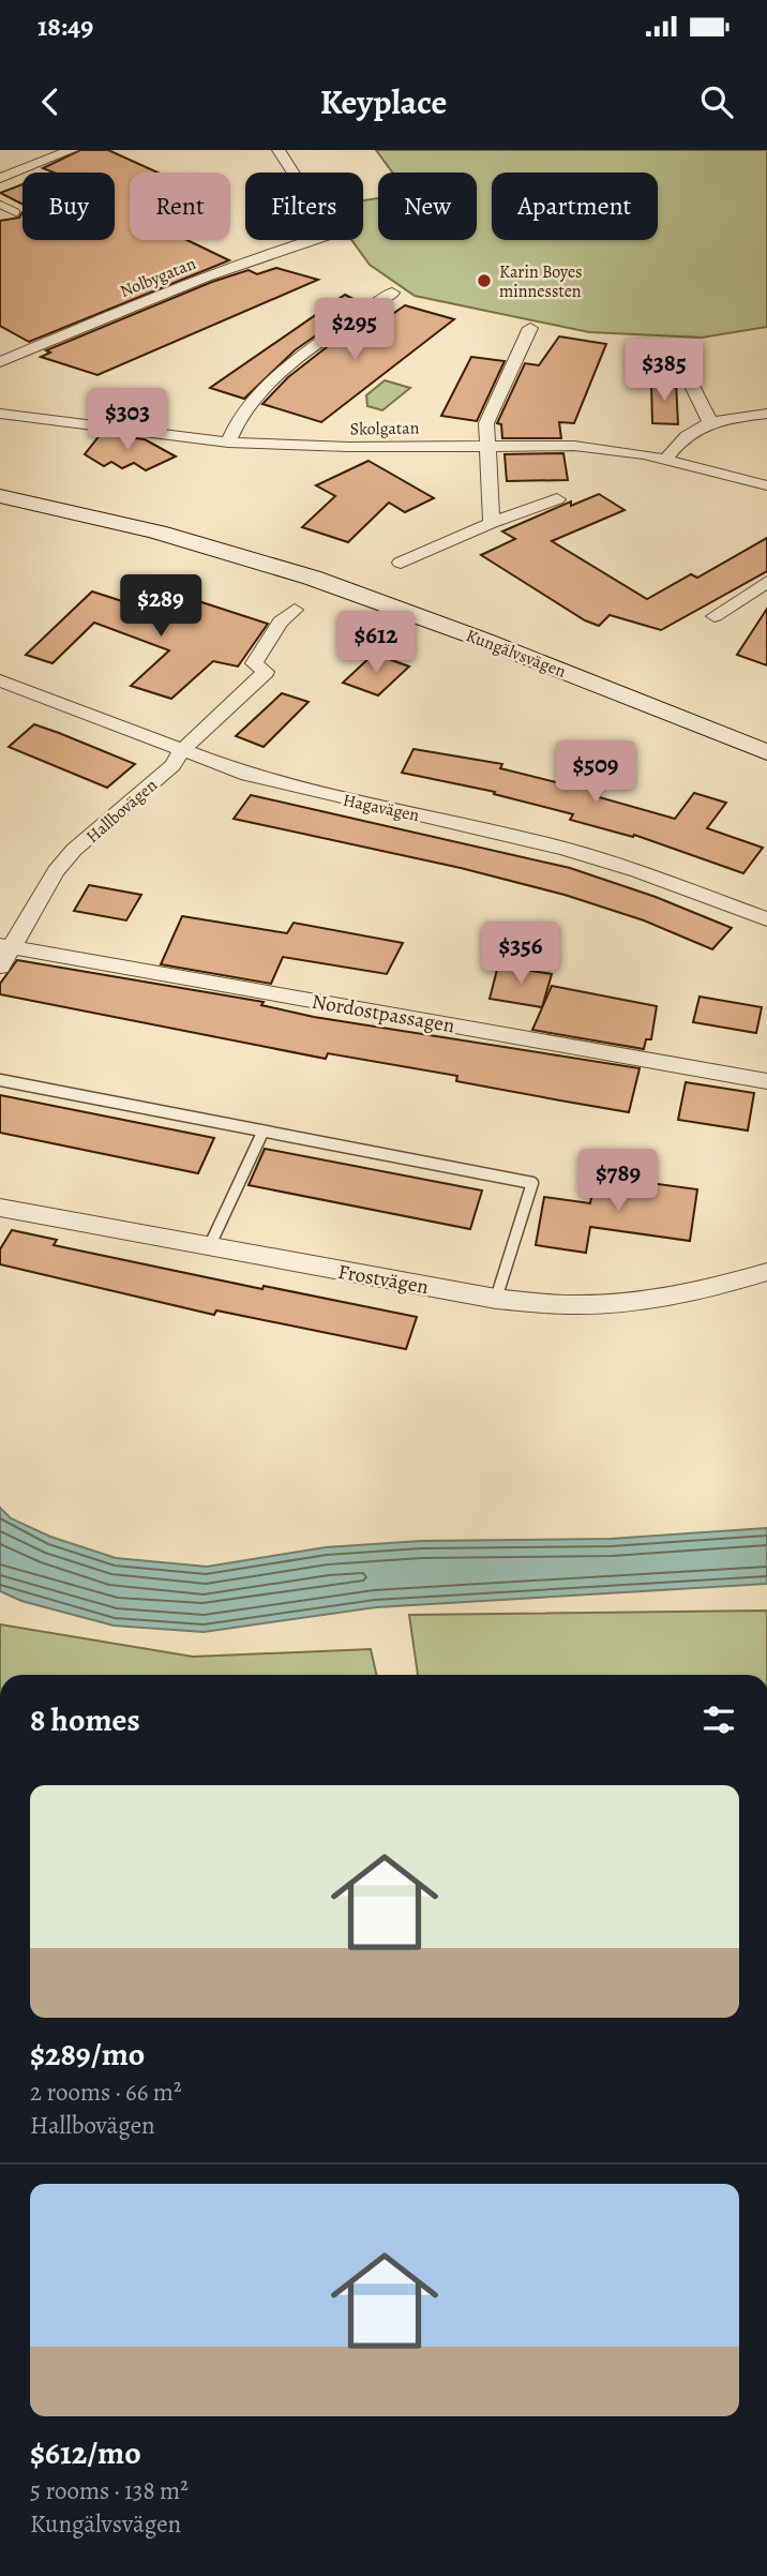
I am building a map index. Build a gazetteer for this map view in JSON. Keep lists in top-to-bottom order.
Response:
{
  "streets": {
    "main road": ["Kungälvsvägen"],
    "street": [
      "Nolbygatan",
      "Skolgatan",
      "Hagavägen",
      "Hallbovägen",
      "Nordostpassagen",
      "Frostvägen"
    ]
  },
  "crossings": [
    ["Hagavägen", "Hallbovägen"],
    ["Hallbovägen", "Nordostpassagen"]
  ],
  "places": ["Karin Boyes minnessten"],
  "page": {
    "status": "18:49",
    "header": "Keyplace",
    "chip": [
      "Buy",
      "Rent",
      "Filters",
      "New",
      "Apartment"
    ],
    "price": [
      "$295",
      "$385",
      "$303",
      "$289",
      "$612",
      "$509",
      "$356",
      "$789"
    ],
    "heading": "8 homes",
    "list": [
      {
        "name": "$289/mo",
        "note": "2 rooms · 66 m² · Hallbovägen"
      },
      {
        "name": "$612/mo",
        "note": "5 rooms · 138 m² · Kungälvsvägen"
      }
    ]
  }
}
